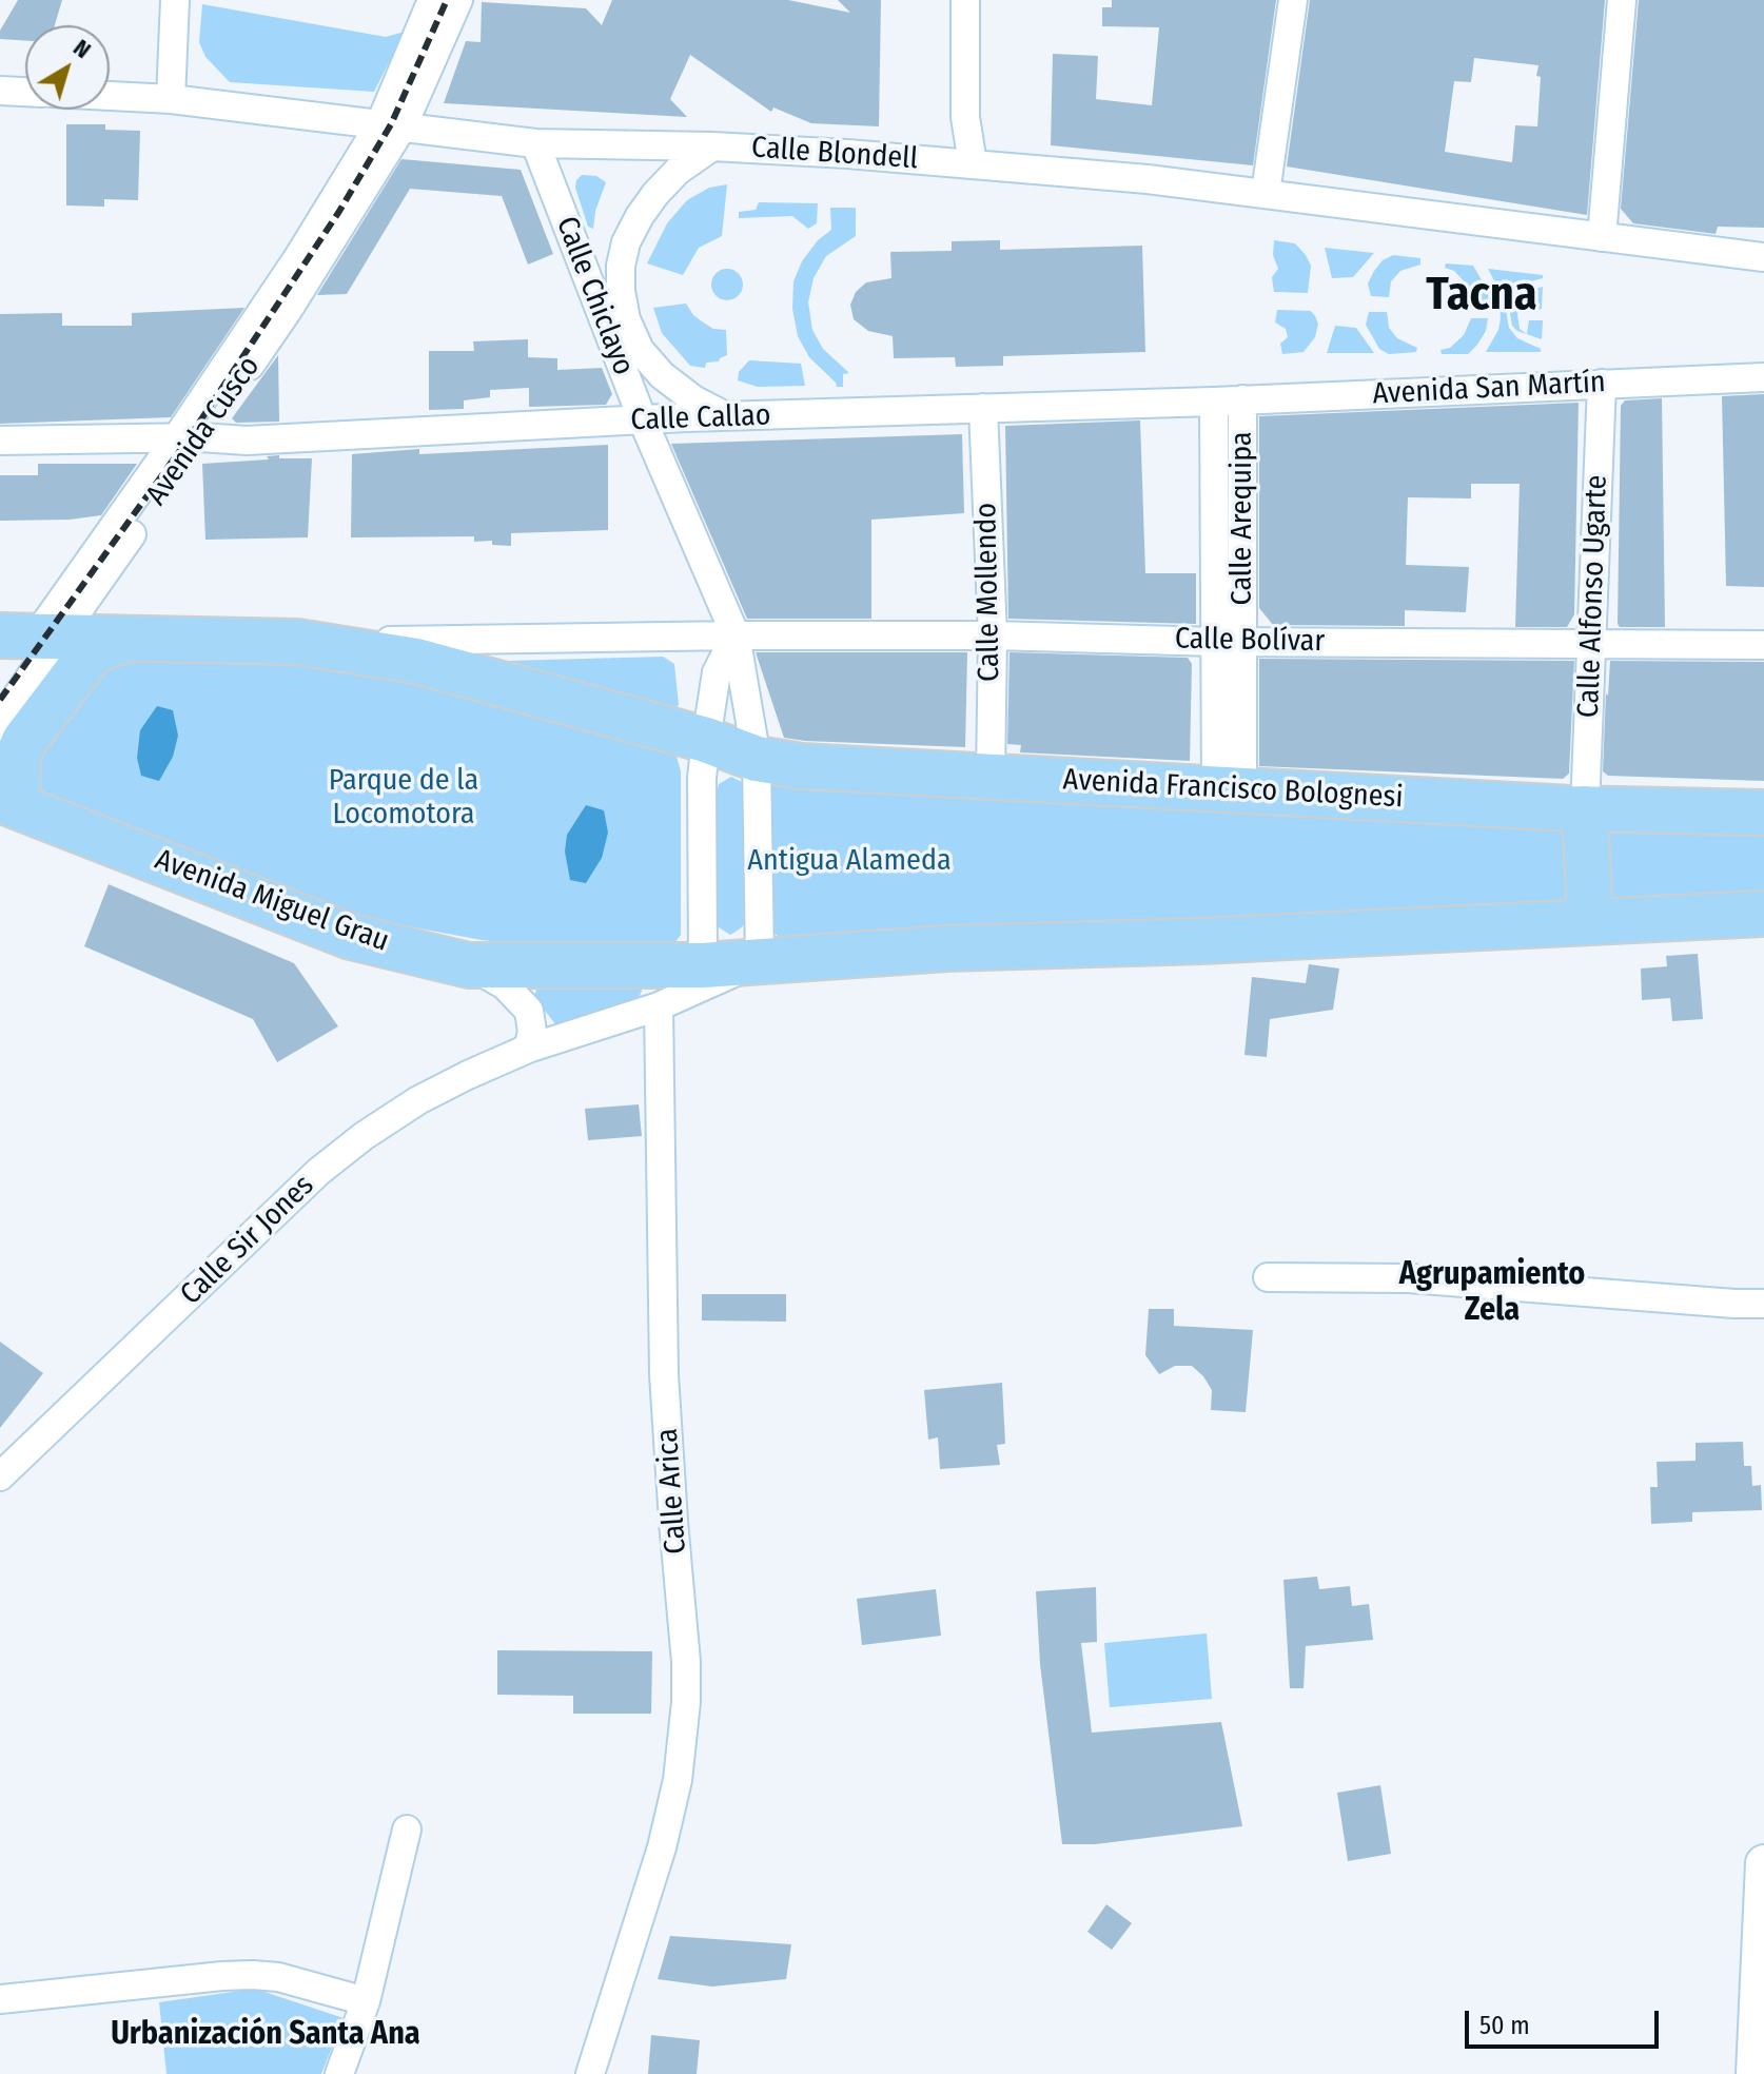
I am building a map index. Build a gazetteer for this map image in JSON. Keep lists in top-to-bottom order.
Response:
{
  "streets": {
    "main road": ["Avenida Cusco", "Avenida Francisco Bolognesi", "Avenida Miguel Grau"],
    "street": [
      "Calle Blondell",
      "Calle Chiclayo",
      "Avenida San Martín",
      "Calle Callao",
      "Calle Arequipa",
      "Calle Mollendo",
      "Calle Alfonso Ugarte",
      "Calle Bolívar",
      "Calle Sir Jones",
      "Calle Arica"
    ]
  },
  "crossings": [
    ["Calle Blondell", "Calle Chiclayo"],
    ["Calle Blondell", "Avenida Cusco"],
    ["Calle Chiclayo", "Calle Callao"],
    ["Calle Chiclayo", "Calle Bolívar"],
    ["Calle Chiclayo", "Avenida Francisco Bolognesi"],
    ["Avenida San Martín", "Calle Callao"],
    ["Avenida San Martín", "Calle Arequipa"],
    ["Avenida San Martín", "Calle Alfonso Ugarte"],
    ["Calle Callao", "Avenida Cusco"],
    ["Calle Callao", "Calle Arequipa"],
    ["Calle Callao", "Calle Mollendo"],
    ["Calle Arequipa", "Calle Bolívar"],
    ["Calle Arequipa", "Avenida Francisco Bolognesi"],
    ["Calle Mollendo", "Calle Bolívar"],
    ["Calle Mollendo", "Avenida Francisco Bolognesi"],
    ["Calle Alfonso Ugarte", "Calle Bolívar"],
    ["Calle Alfonso Ugarte", "Avenida Francisco Bolognesi"],
    ["Calle Sir Jones", "Calle Arica"]
  ],
  "districts": ["Tacna", "Agrupamiento Zela", "Urbanización Santa Ana"],
  "parks": ["Parque de la Locomotora", "Antigua Alameda"],
  "scale_bar": "50 m",
  "north": "top right"
}
